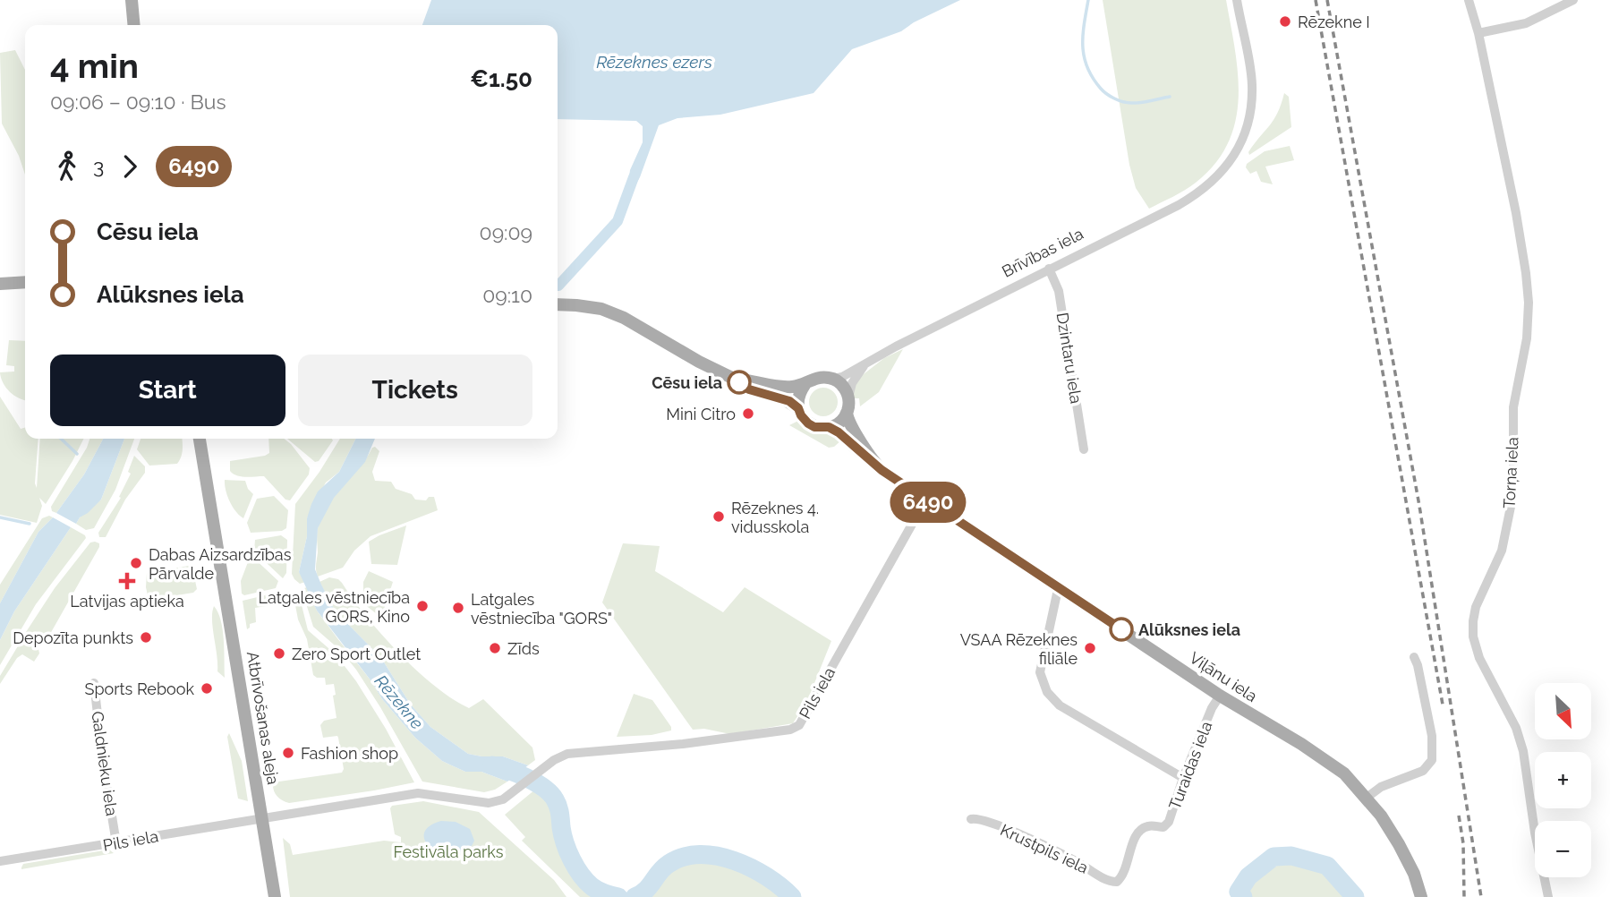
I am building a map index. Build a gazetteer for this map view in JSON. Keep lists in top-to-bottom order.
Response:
{
  "streets": {
    "main road": ["Viļānu iela", "Atbrīvošanas aleja"],
    "street": [
      "Brīvības iela",
      "Dzintaru iela",
      "Torņa iela",
      "Pils iela",
      "Galdnieku iela",
      "Turaidas iela",
      "Krustpils iela"
    ]
  },
  "crossings": [
    ["Brīvības iela", "Dzintaru iela"],
    ["Brīvības iela", "Viļānu iela"],
    ["Viļānu iela", "Pils iela"],
    ["Viļānu iela", "Turaidas iela"],
    ["Pils iela", "Atbrīvošanas aleja"],
    ["Pils iela", "Galdnieku iela"],
    ["Turaidas iela", "Krustpils iela"]
  ],
  "water": ["Rēzeknes ezers", "Rēzekne"],
  "parks": ["Festivāla parks"],
  "places": {
    "other": [
      "Rēzekne I",
      "Cēsu iela",
      "Mini Citro",
      "Rēzeknes 4. vidusskola",
      "Dabas Aizsardzības Pārvalde",
      "Latgales vēstniecība GORS, Kino",
      "Latgales vēstniecība \"GORS\"",
      "Alūksnes iela",
      "Depozīta punkts",
      "Zīds",
      "VSAA Rēzeknes filiāle",
      "Zero Sport Outlet",
      "Sports Rebook",
      "Fashion shop"
    ],
    "health": ["Latvijas aptieka"]
  },
  "lines": ["bus line 6490"],
  "north": "bottom right",
  "page": {
    "on_map": "6490",
    "heading": ["4 min", "09:06 – 09:10 · Bus", "€1.50"],
    "legs": ["3", "6490"],
    "list": [
      {
        "name": "Cēsu iela",
        "value": "09:09"
      },
      {
        "name": "Alūksnes iela",
        "value": "09:10"
      }
    ],
    "buttons": ["Start", "Tickets"],
    "map_buttons": ["+", "−"]
  }
}
